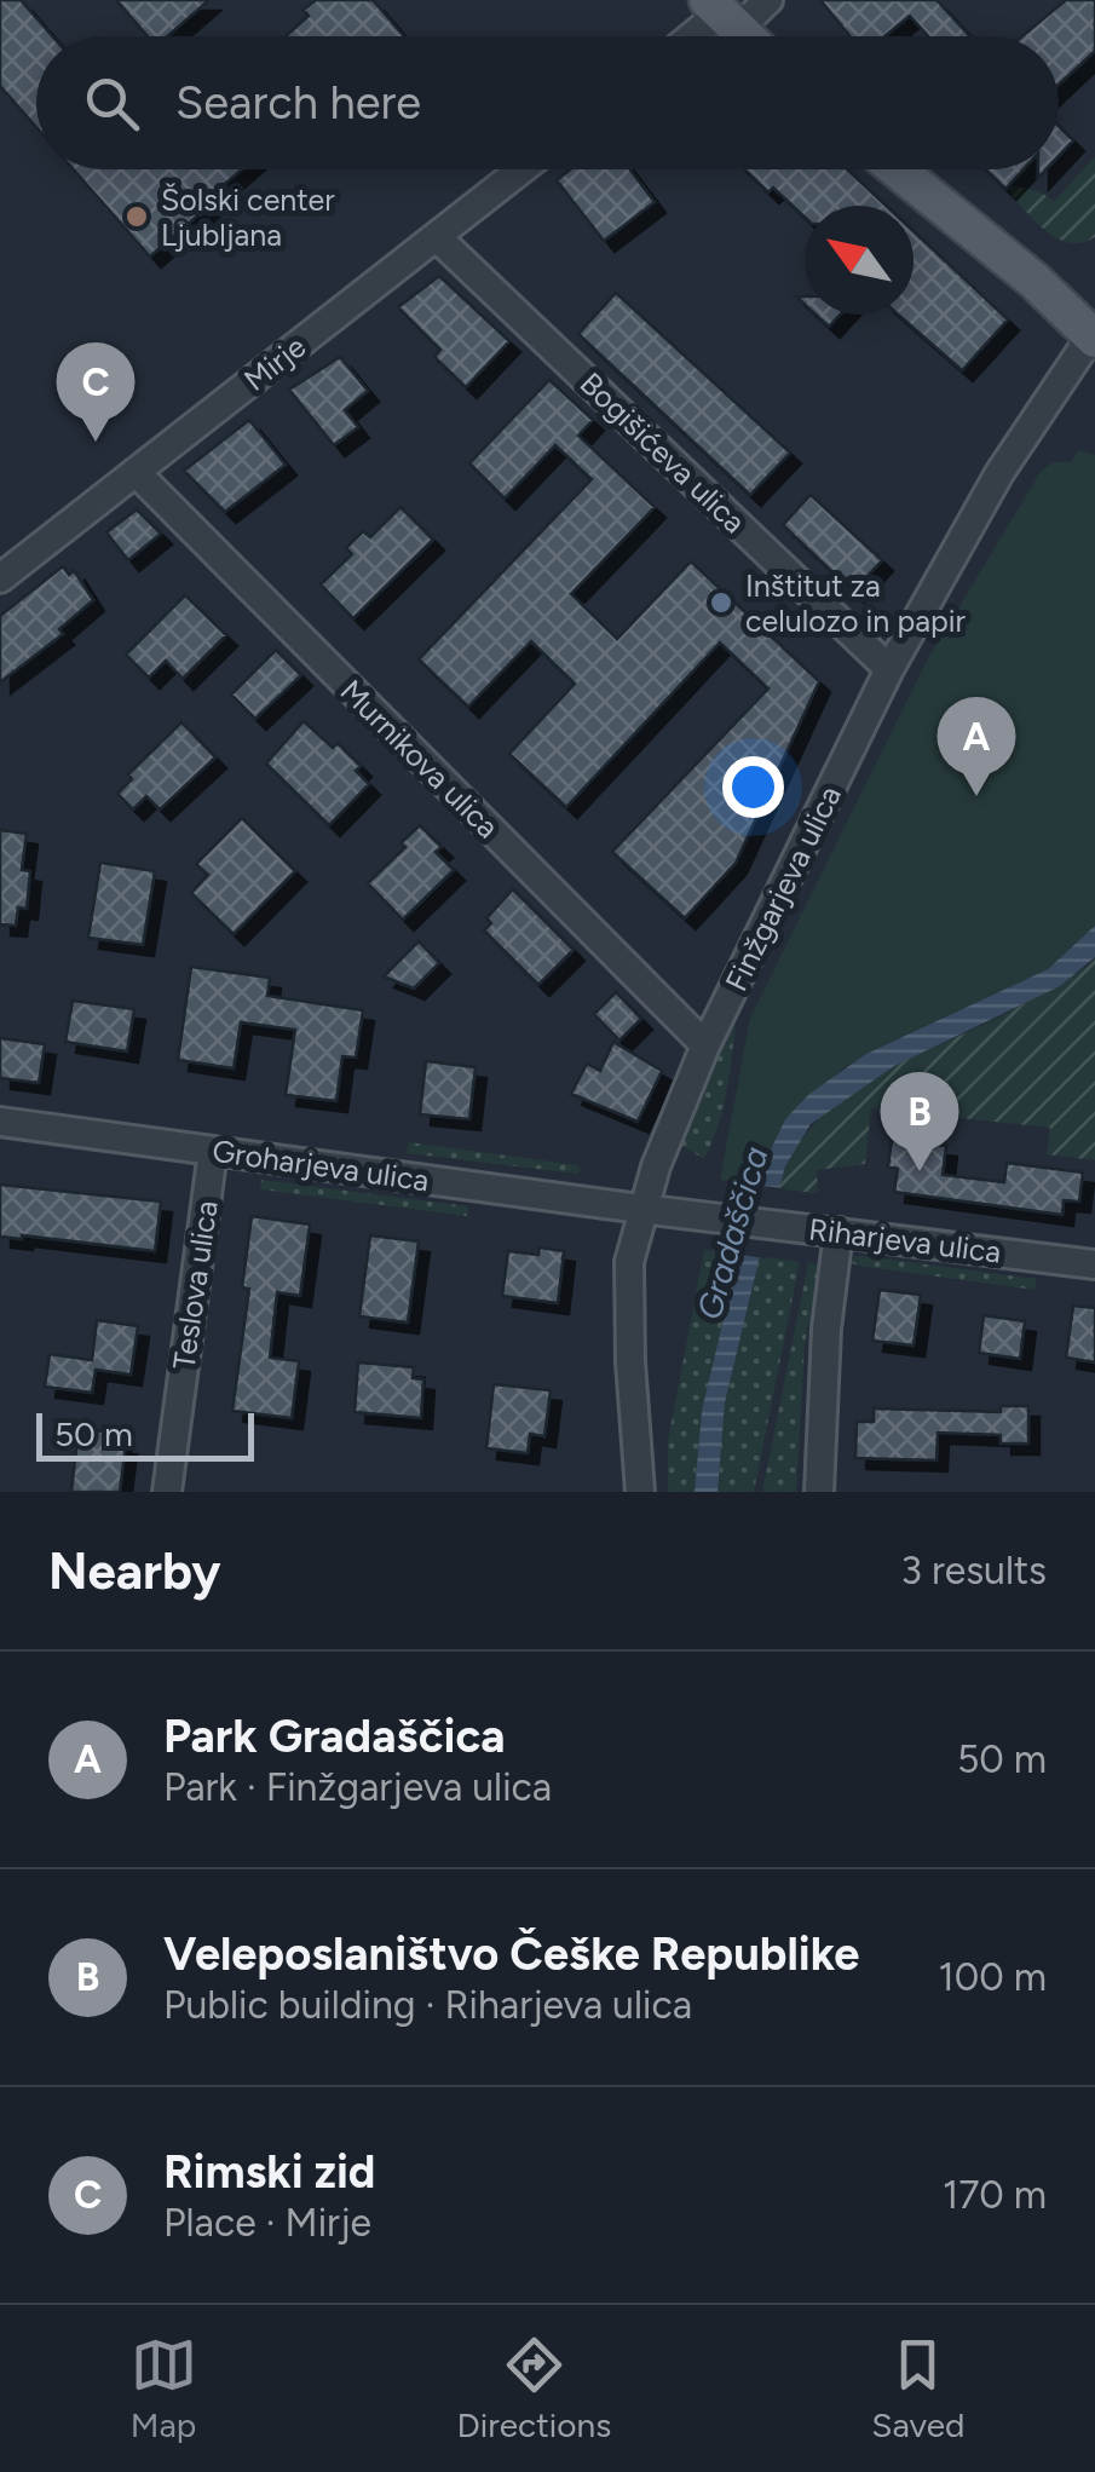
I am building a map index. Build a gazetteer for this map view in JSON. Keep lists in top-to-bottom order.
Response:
{
  "streets": {
    "street": [
      "Mirje",
      "Bogišićeva ulica",
      "Murnikova ulica",
      "Finžgarjeva ulica",
      "Groharjeva ulica",
      "Riharjeva ulica",
      "Teslova ulica"
    ]
  },
  "crossings": [
    ["Mirje", "Bogišićeva ulica"],
    ["Mirje", "Murnikova ulica"],
    ["Bogišićeva ulica", "Finžgarjeva ulica"],
    ["Murnikova ulica", "Finžgarjeva ulica"],
    ["Finžgarjeva ulica", "Groharjeva ulica"],
    ["Finžgarjeva ulica", "Riharjeva ulica"],
    ["Groharjeva ulica", "Riharjeva ulica"],
    ["Groharjeva ulica", "Teslova ulica"]
  ],
  "water": ["Gradaščica"],
  "places": ["Šolski center Ljubljana", "Inštitut za celulozo in papir"],
  "scale_bar": "50 m",
  "north": "top left",
  "page": {
    "search": "Search here",
    "pins": ["C", "A", "B"],
    "scale": "50 m",
    "heading": ["Nearby", "3 results"],
    "list": [
      {
        "mark": "A",
        "name": "Park Gradaščica",
        "note": "Park · Finžgarjeva ulica",
        "value": "50 m"
      },
      {
        "mark": "B",
        "name": "Veleposlaništvo Češke Republike",
        "note": "Public building · Riharjeva ulica",
        "value": "100 m"
      },
      {
        "mark": "C",
        "name": "Rimski zid",
        "note": "Place · Mirje",
        "value": "170 m"
      }
    ],
    "nav": ["Map", "Directions", "Saved"]
  }
}
